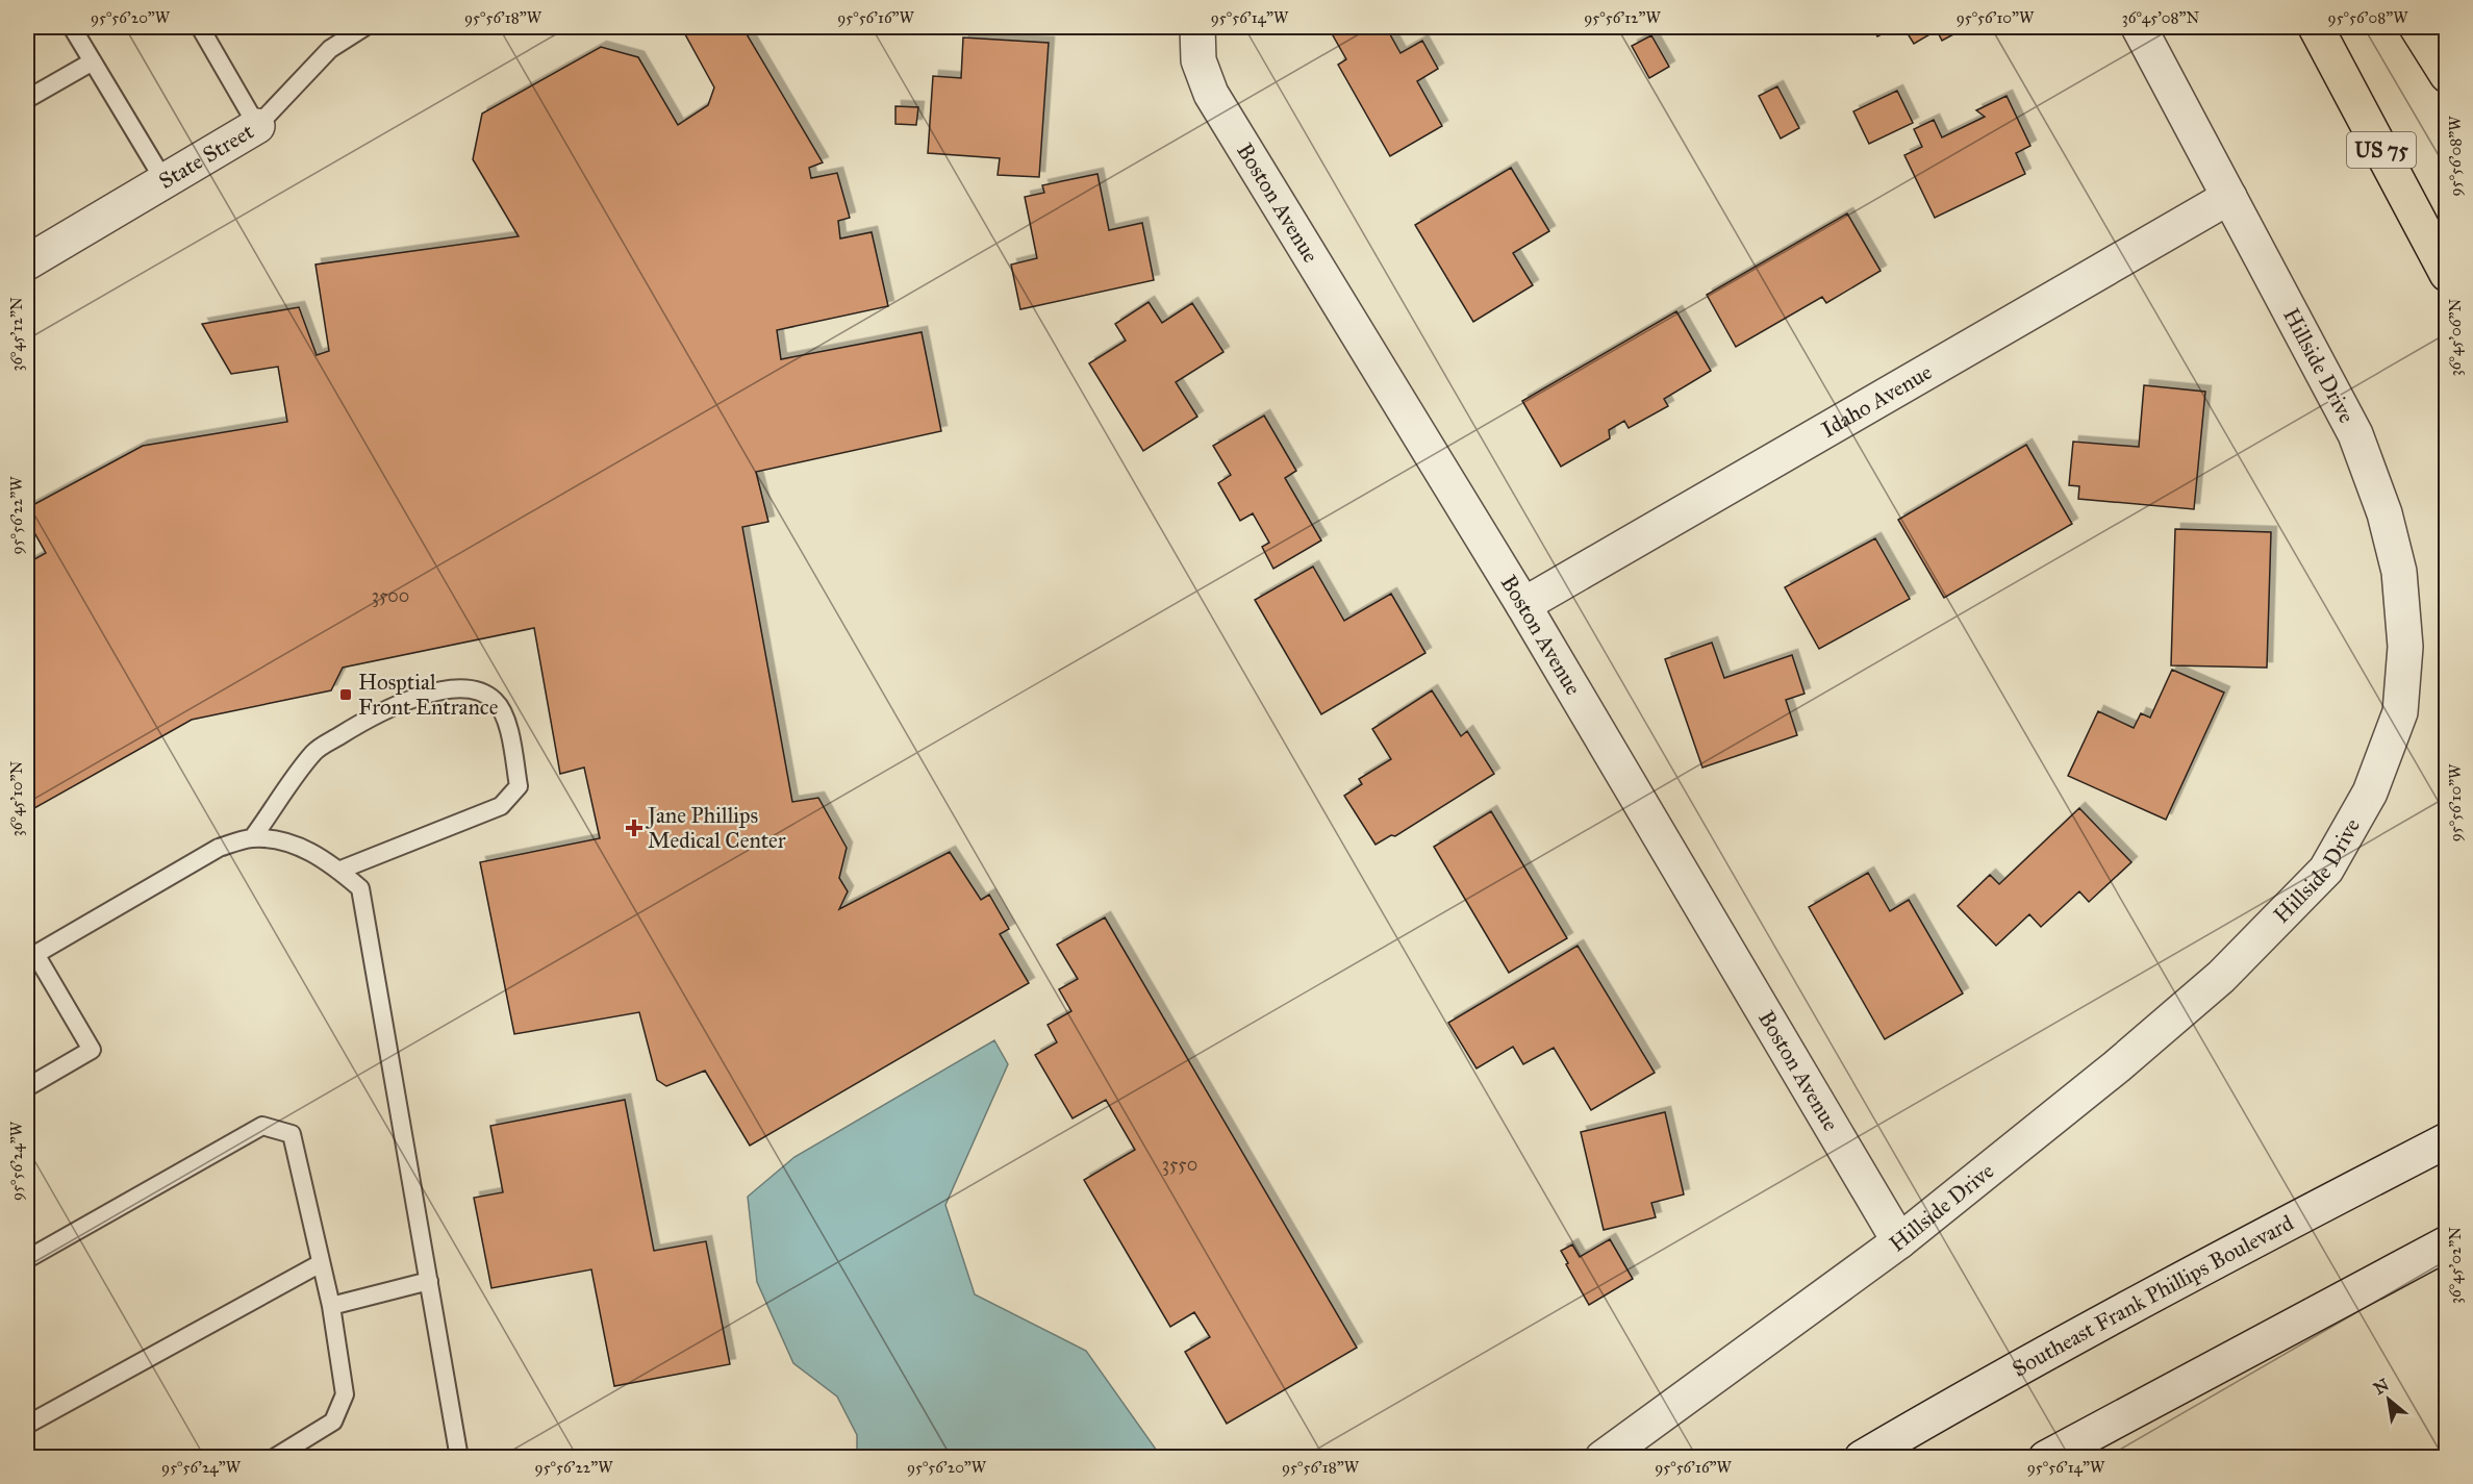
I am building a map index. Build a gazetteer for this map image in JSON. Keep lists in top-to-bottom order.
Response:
{
  "streets": {
    "highway": ["US 75"],
    "street": [
      "State Street",
      "Boston Avenue",
      "Hillside Drive",
      "Idaho Avenue",
      "Southeast Frank Phillips Boulevard"
    ]
  },
  "crossings": [
    ["Boston Avenue", "Hillside Drive"],
    ["Boston Avenue", "Idaho Avenue"],
    ["Hillside Drive", "Idaho Avenue"]
  ],
  "places": {
    "transit": ["Hosptial Front Entrance"],
    "health": ["Jane Phillips Medical Center"]
  },
  "house_numbers": ["3500", "3550"],
  "north": "top left",
  "coordinates": [
    "95°56'20\"W",
    "95°56'18\"W",
    "95°56'16\"W",
    "95°56'14\"W",
    "95°56'12\"W",
    "95°56'10\"W",
    "36°45'08\"N",
    "95°56'08\"W",
    "36°45'12\"N",
    "36°45'06\"N",
    "95°56'22\"W",
    "36°45'10\"N",
    "95°56'24\"W",
    "36°45'02\"N"
  ]
}
